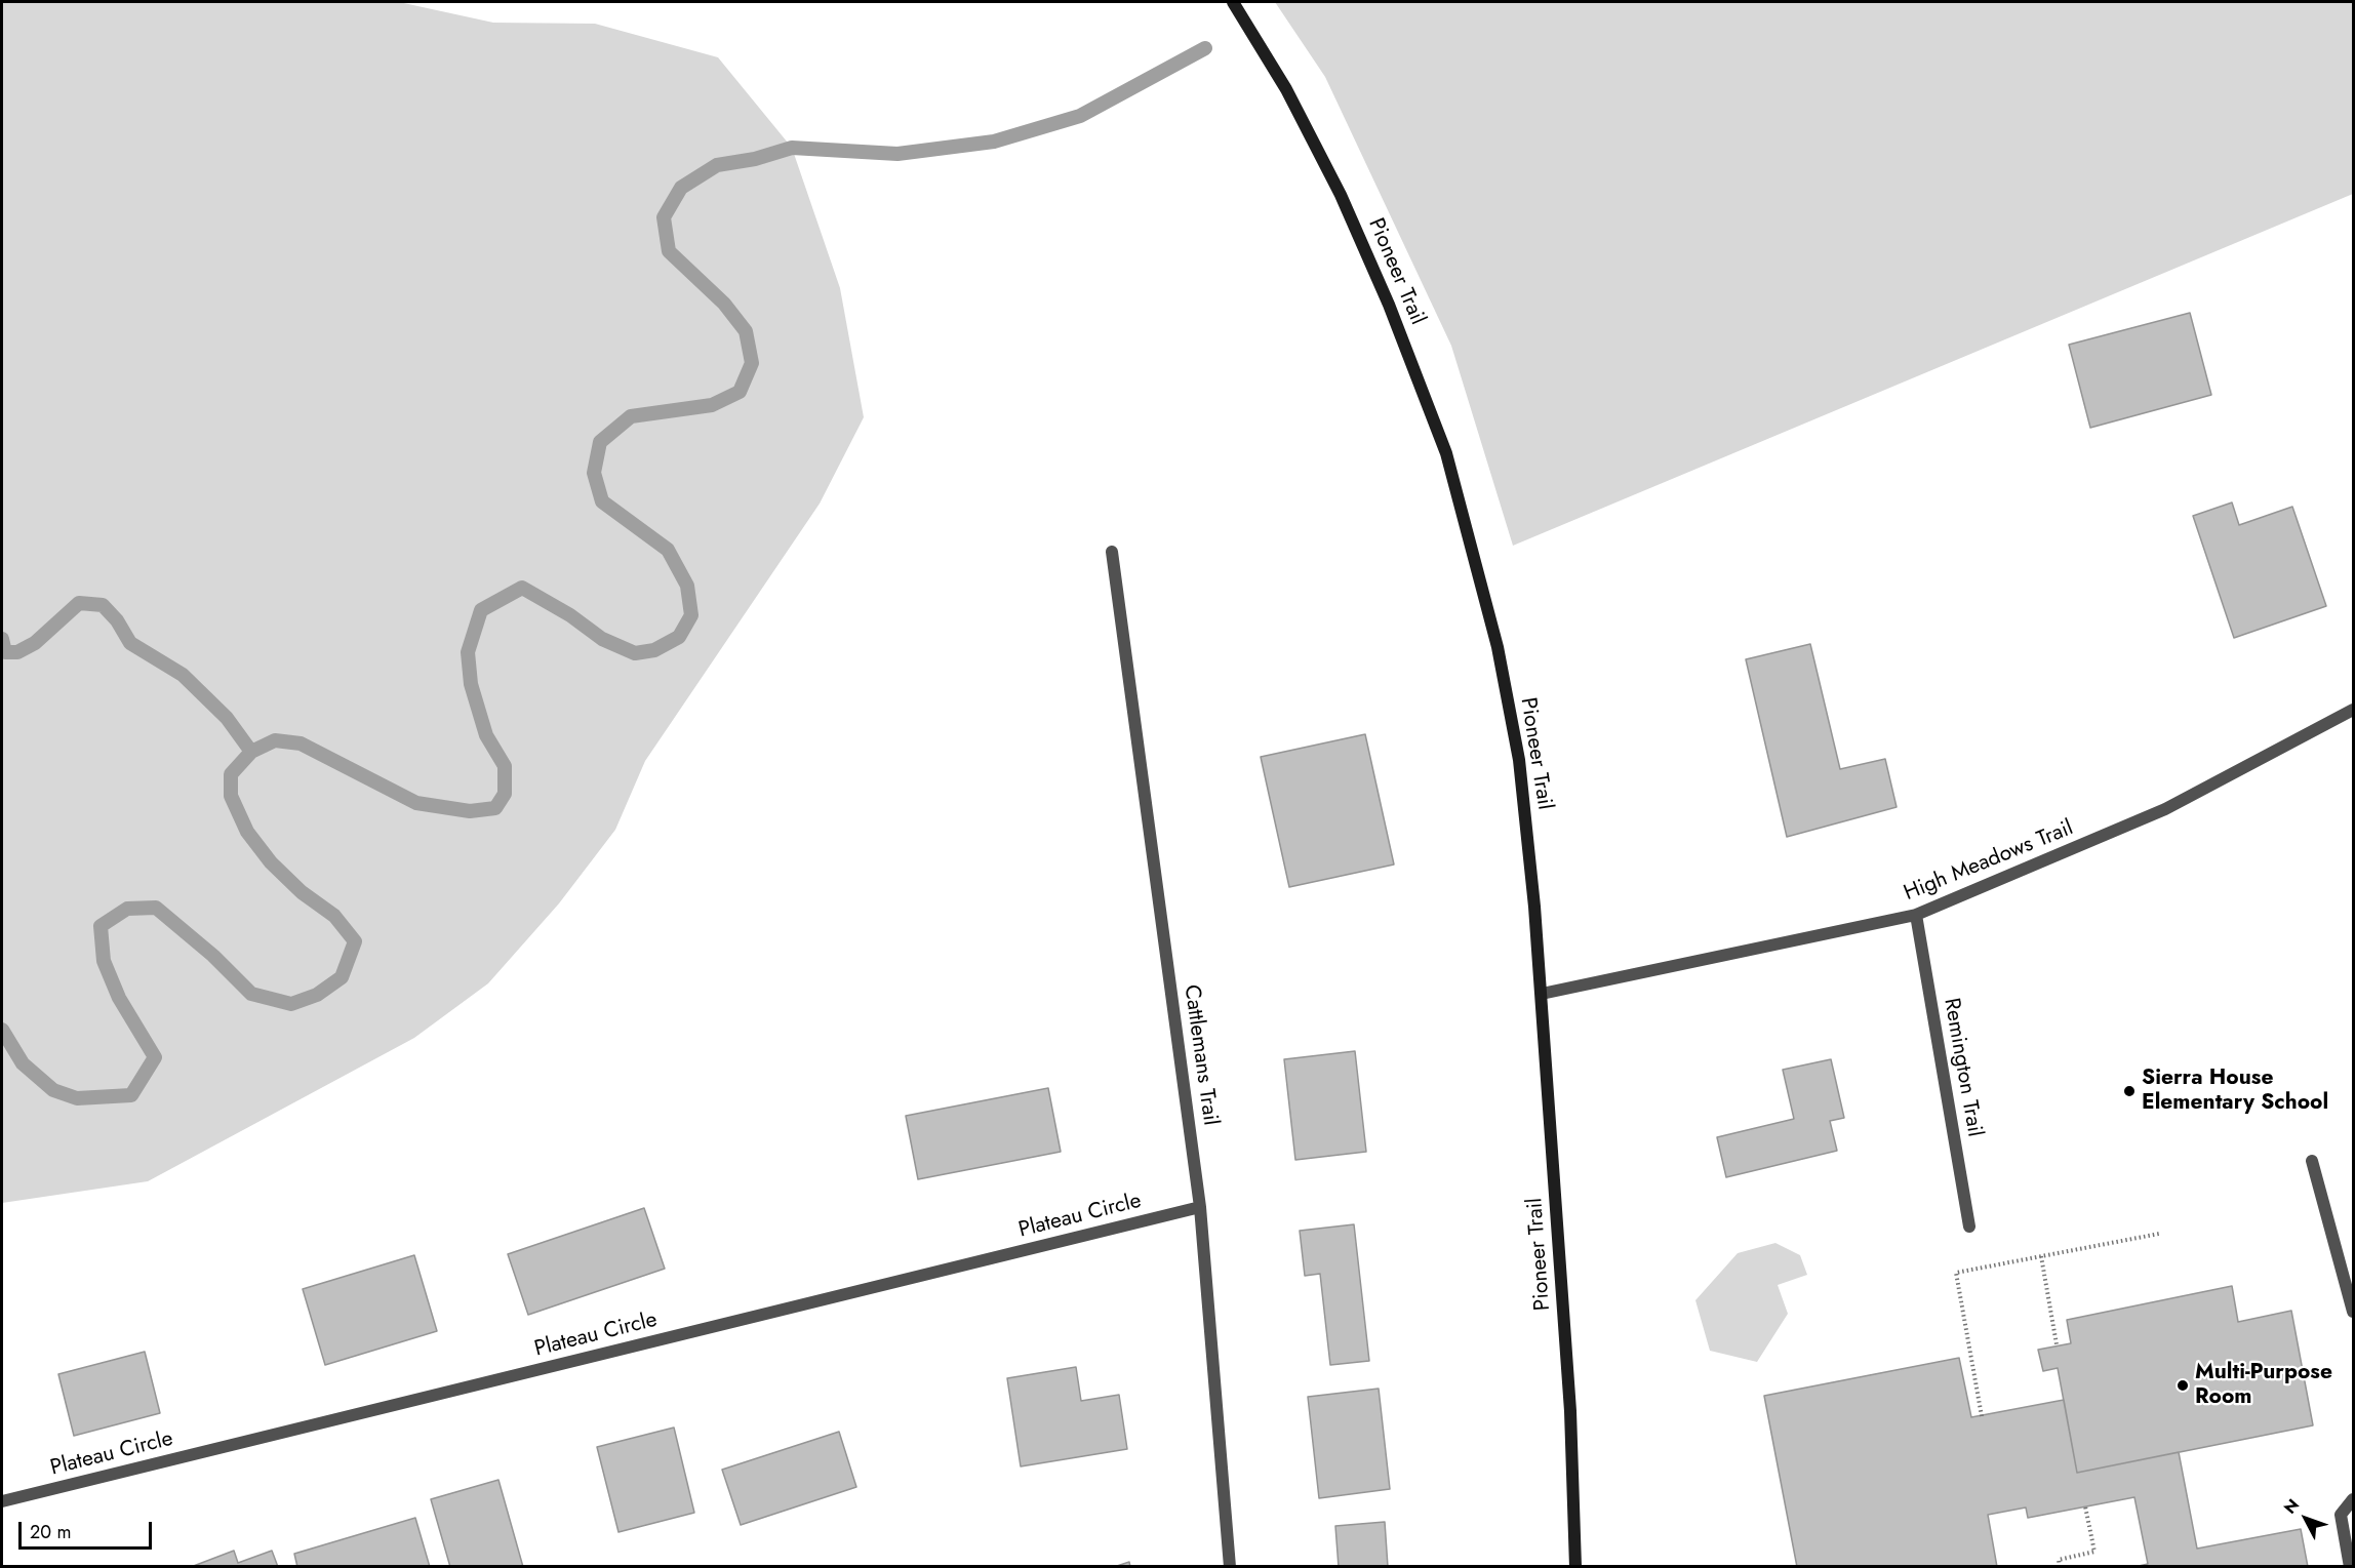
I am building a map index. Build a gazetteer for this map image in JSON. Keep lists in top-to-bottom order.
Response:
{
  "streets": {
    "main road": ["Pioneer Trail"],
    "street": [
      "High Meadows Trail",
      "Cattlemans Trail",
      "Remington Trail",
      "Plateau Circle"
    ]
  },
  "crossings": [
    ["Pioneer Trail", "High Meadows Trail"],
    ["High Meadows Trail", "Remington Trail"],
    ["Cattlemans Trail", "Plateau Circle"]
  ],
  "places": ["Sierra House Elementary School", "Multi-Purpose Room"],
  "scale_bar": "20 m",
  "north": "top left"
}
